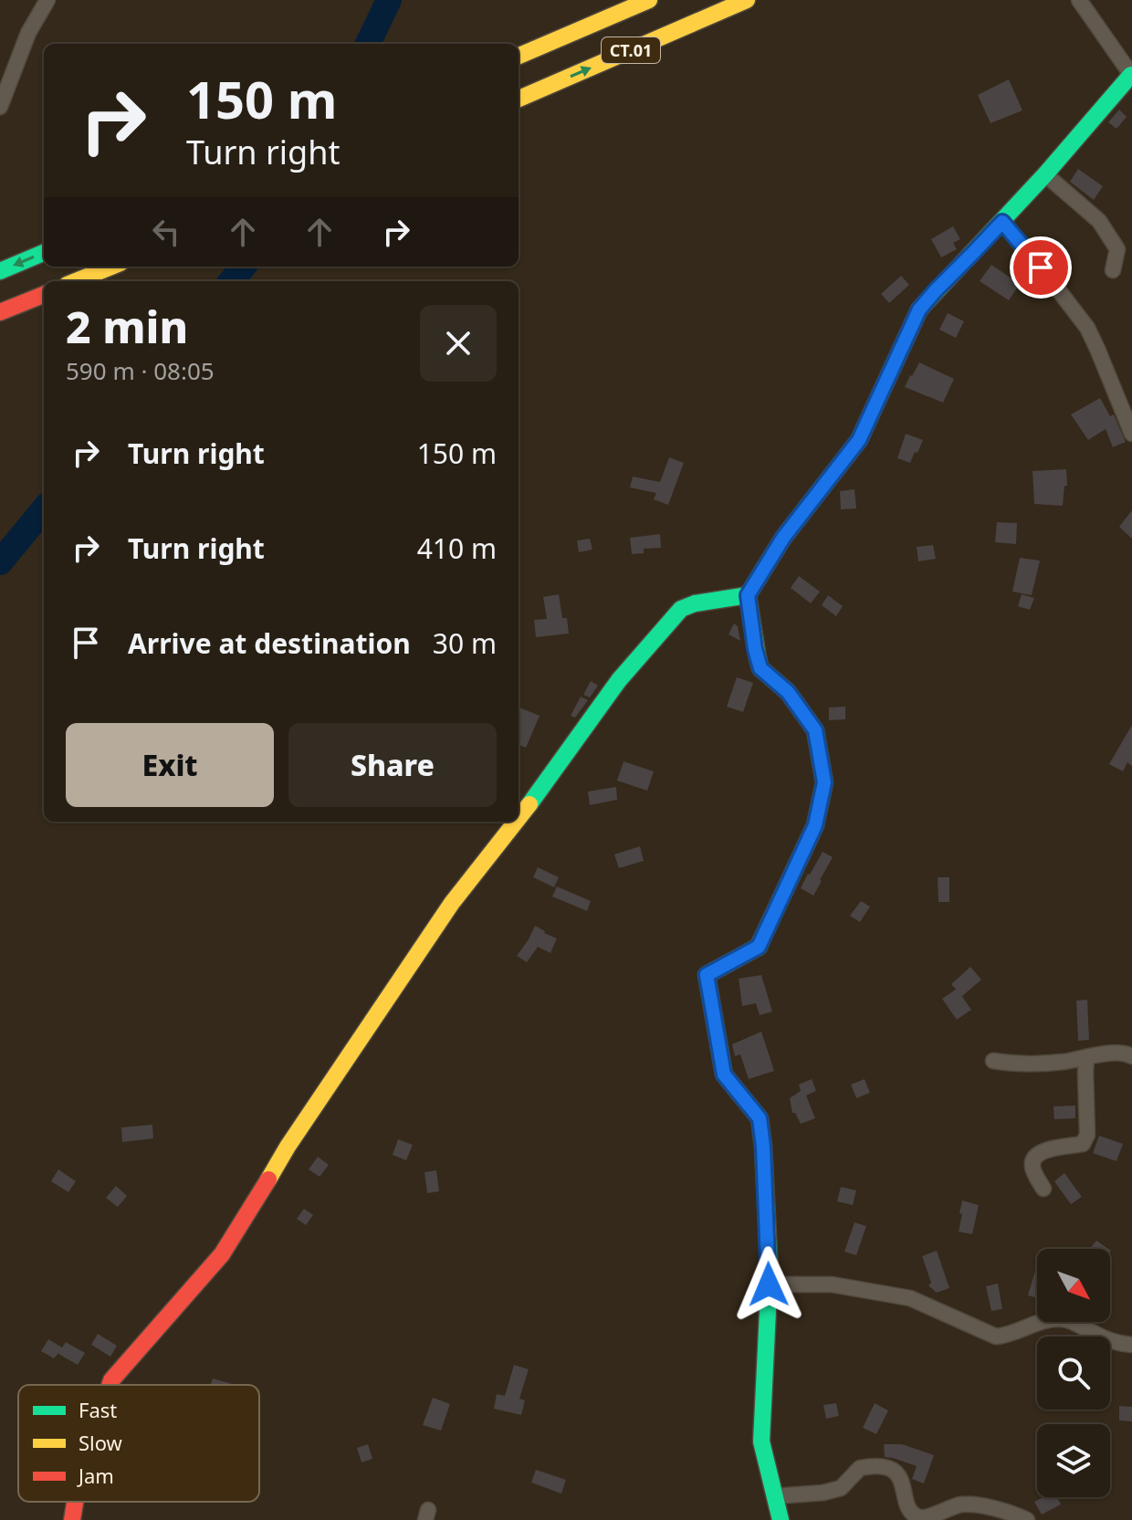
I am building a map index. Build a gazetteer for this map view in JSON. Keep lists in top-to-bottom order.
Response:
{
  "streets": {
    "main road": ["CT.01"]
  },
  "legend": ["Fast", "Slow", "Jam"],
  "north": "bottom right",
  "page": {
    "turn": ["150 m", "Turn right"],
    "heading": ["2 min", "590 m · 08:05"],
    "list": [
      {
        "name": "Turn right",
        "value": "150 m"
      },
      {
        "name": "Turn right",
        "value": "410 m"
      },
      {
        "name": "Arrive at destination",
        "value": "30 m"
      }
    ],
    "buttons": ["Exit", "Share"]
  }
}
